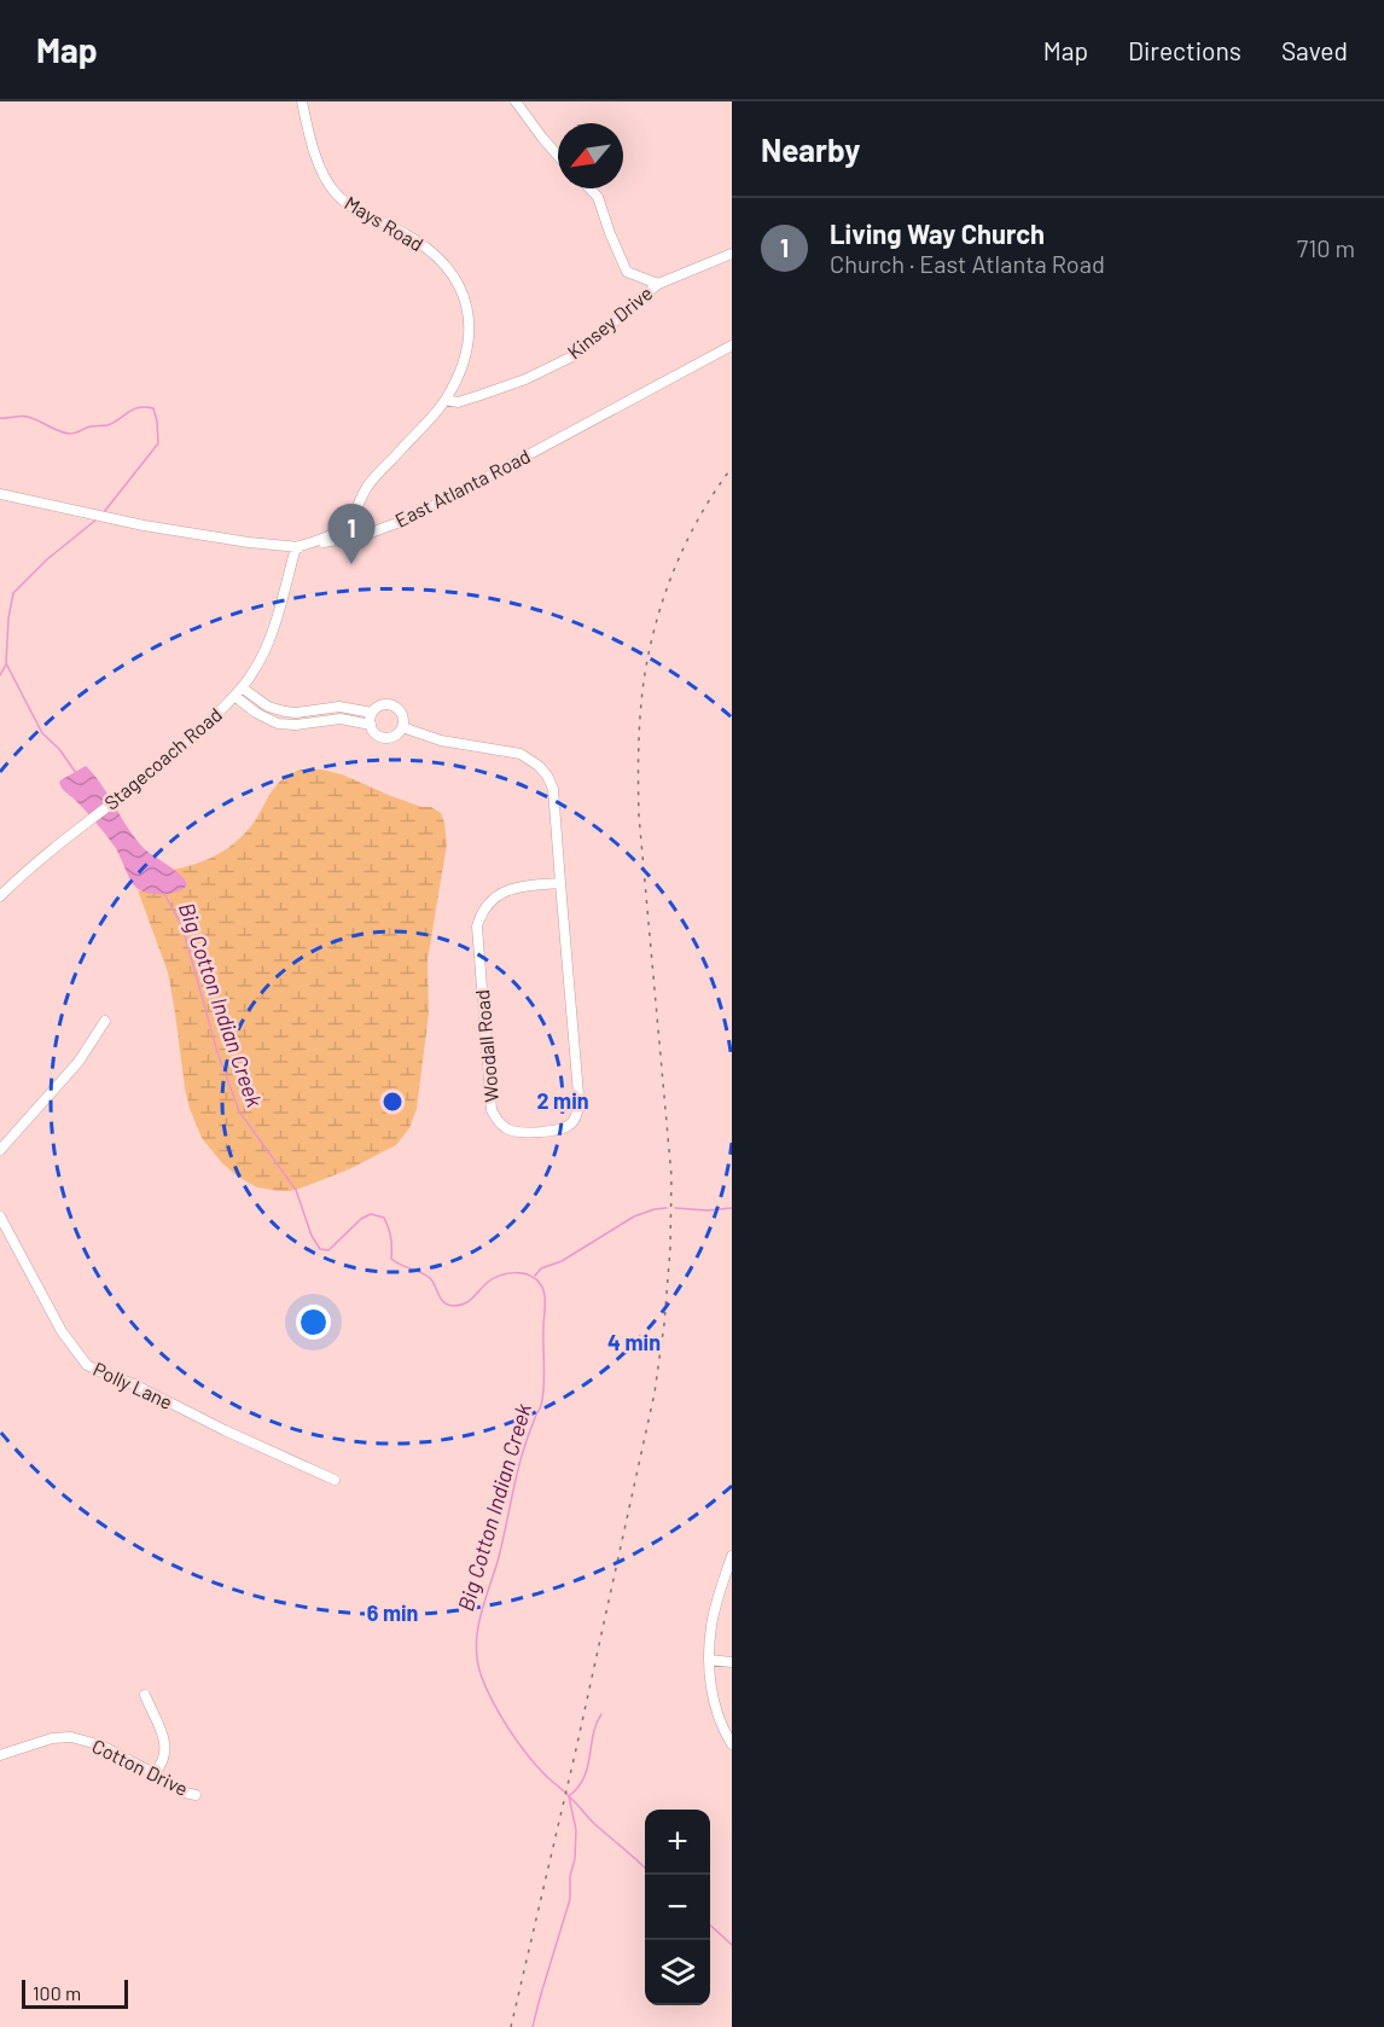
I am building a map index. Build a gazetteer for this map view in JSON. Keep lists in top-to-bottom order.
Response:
{
  "streets": {
    "street": [
      "Mays Road",
      "Kinsey Drive",
      "East Atlanta Road",
      "Stagecoach Road",
      "Woodall Road",
      "Polly Lane",
      "Cotton Drive"
    ]
  },
  "crossings": [
    ["Mays Road", "Kinsey Drive"],
    ["Mays Road", "East Atlanta Road"],
    ["Mays Road", "Stagecoach Road"],
    ["East Atlanta Road", "Stagecoach Road"],
    ["Stagecoach Road", "Woodall Road"]
  ],
  "water": ["Big Cotton Indian Creek"],
  "scale_bar": "100 m",
  "north": "bottom left",
  "page": {
    "header": "Map",
    "nav": ["Map", "Directions", "Saved"],
    "heading": "Nearby",
    "list": [
      {
        "mark": "1",
        "name": "Living Way Church",
        "note": "Church · East Atlanta Road",
        "value": "710 m"
      }
    ],
    "pins": "1",
    "map_buttons": ["+", "−"],
    "scale": "100 m"
  },
  "rings": ["2 min", "4 min", "6 min"]
}
